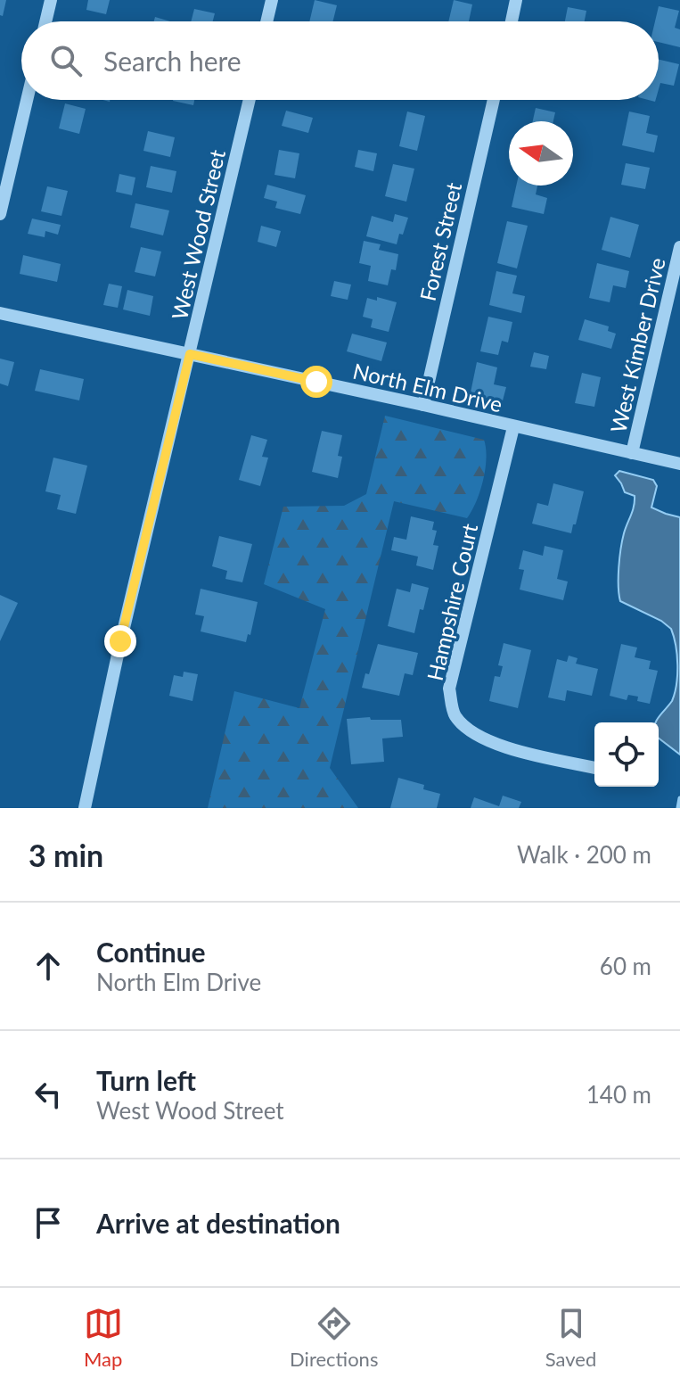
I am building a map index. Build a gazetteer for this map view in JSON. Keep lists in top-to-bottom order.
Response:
{
  "streets": {
    "street": [
      "West Wood Street",
      "Forest Street",
      "West Kimber Drive",
      "North Elm Drive",
      "Hampshire Court"
    ]
  },
  "crossings": [
    ["West Wood Street", "North Elm Drive"],
    ["Forest Street", "North Elm Drive"],
    ["West Kimber Drive", "North Elm Drive"],
    ["North Elm Drive", "Hampshire Court"]
  ],
  "north": "left",
  "page": {
    "search": "Search here",
    "heading": ["3 min", "Walk · 200 m"],
    "list": [
      ["Continue", "North Elm Drive", "60 m"],
      ["Turn left", "West Wood Street", "140 m"],
      "Arrive at destination"
    ],
    "nav": ["Map", "Directions", "Saved"]
  }
}
